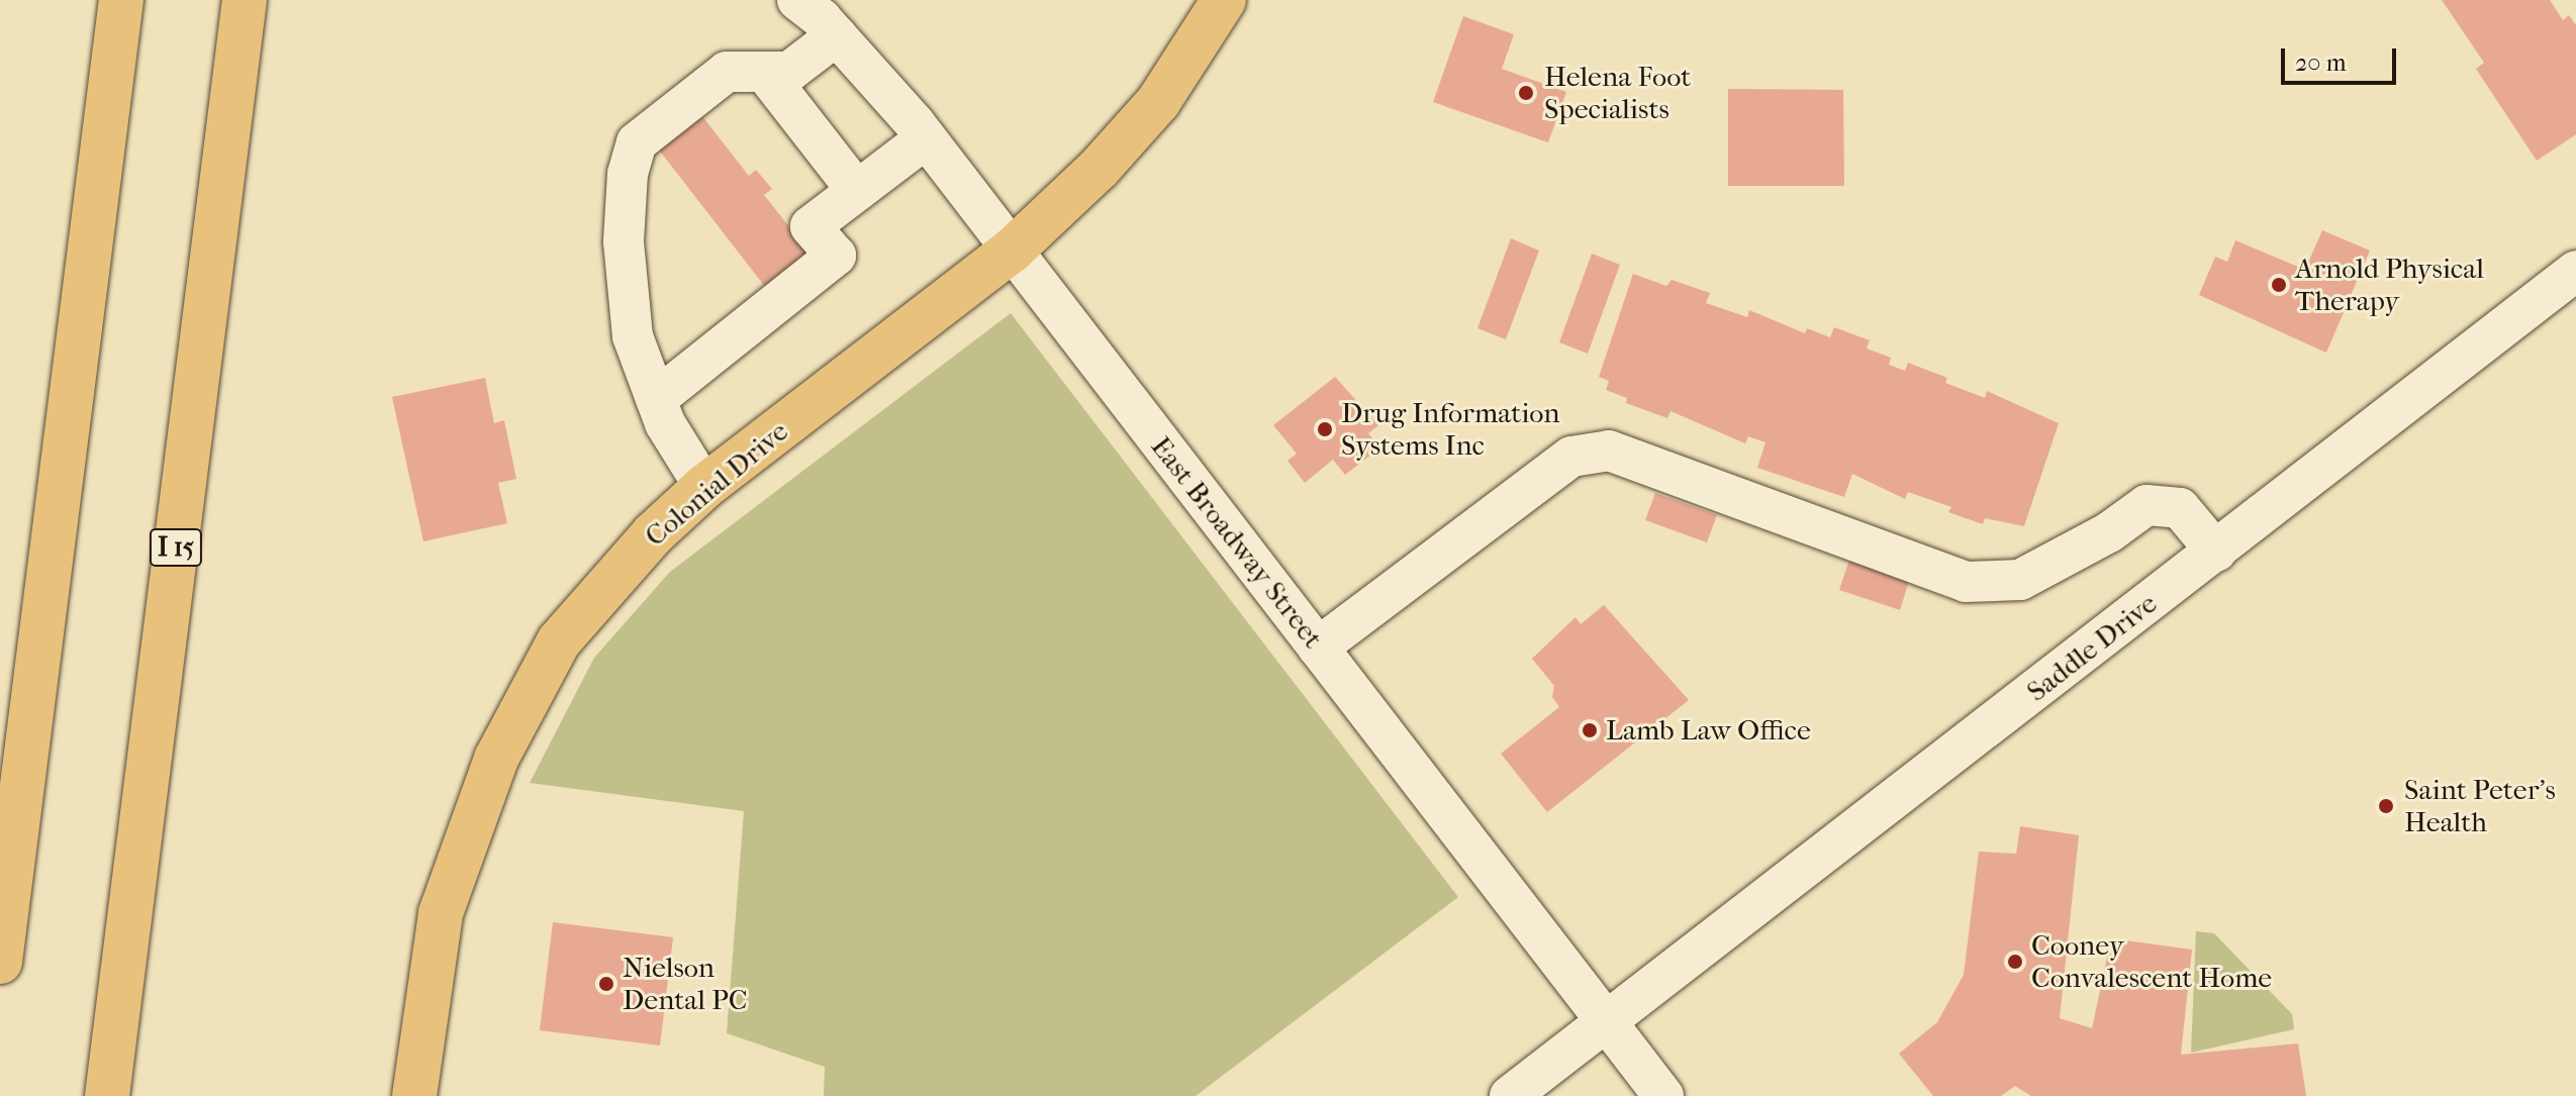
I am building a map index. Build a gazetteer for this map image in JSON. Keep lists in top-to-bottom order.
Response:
{
  "streets": {
    "main road": ["Colonial Drive", "I 15"],
    "street": ["East Broadway Street", "Saddle Drive"]
  },
  "crossings": [
    ["Colonial Drive", "East Broadway Street"],
    ["East Broadway Street", "Saddle Drive"]
  ],
  "places": [
    "Helena Foot Specialists",
    "Arnold Physical Therapy",
    "Drug Information Systems Inc",
    "Lamb Law Office",
    "Saint Peter's Health",
    "Cooney Convalescent Home",
    "Nielson Dental PC"
  ],
  "scale_bar": "20 m"
}
